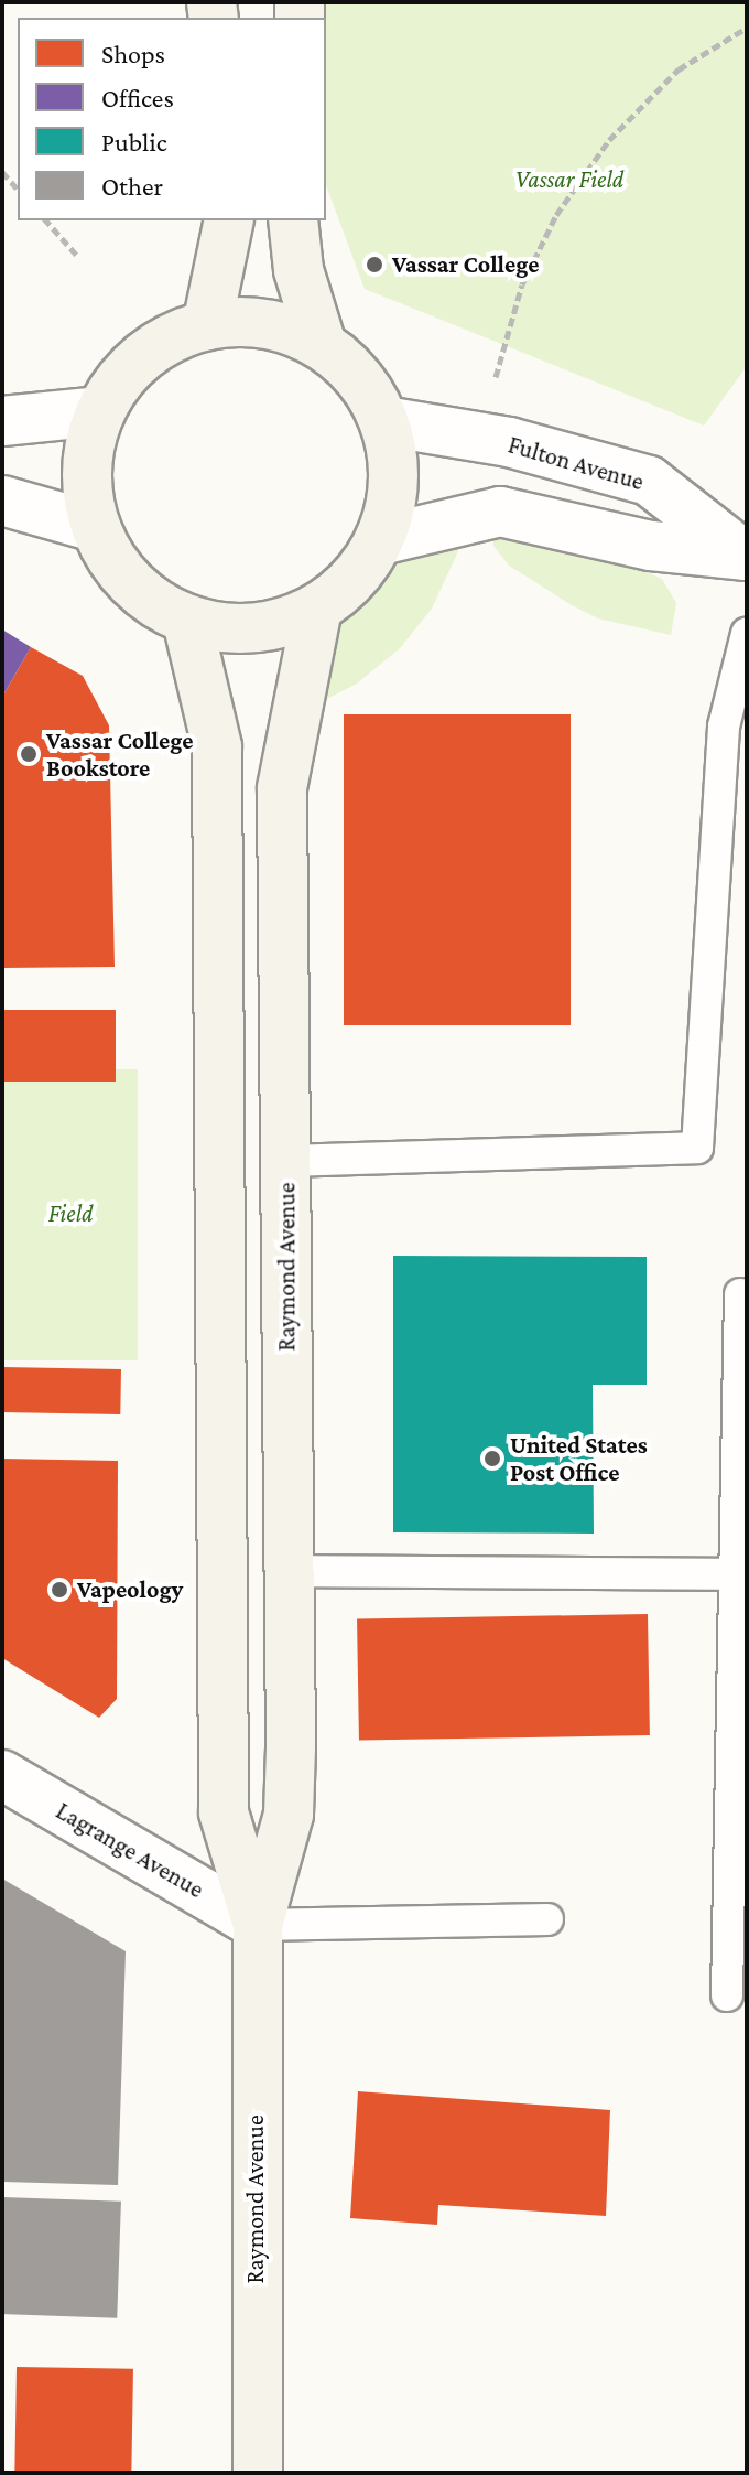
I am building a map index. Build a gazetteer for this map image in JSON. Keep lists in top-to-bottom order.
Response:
{
  "streets": {
    "main road": ["Raymond Avenue"],
    "street": ["Fulton Avenue", "Lagrange Avenue"]
  },
  "crossings": [
    ["Fulton Avenue", "Raymond Avenue"],
    ["Raymond Avenue", "Lagrange Avenue"]
  ],
  "parks": ["Vassar Field", "Field"],
  "places": [
    "Vassar College",
    "Vassar College Bookstore",
    "United States Post Office",
    "Vapeology"
  ],
  "legend": [
    "Shops",
    "Offices",
    "Public",
    "Other"
  ]
}
